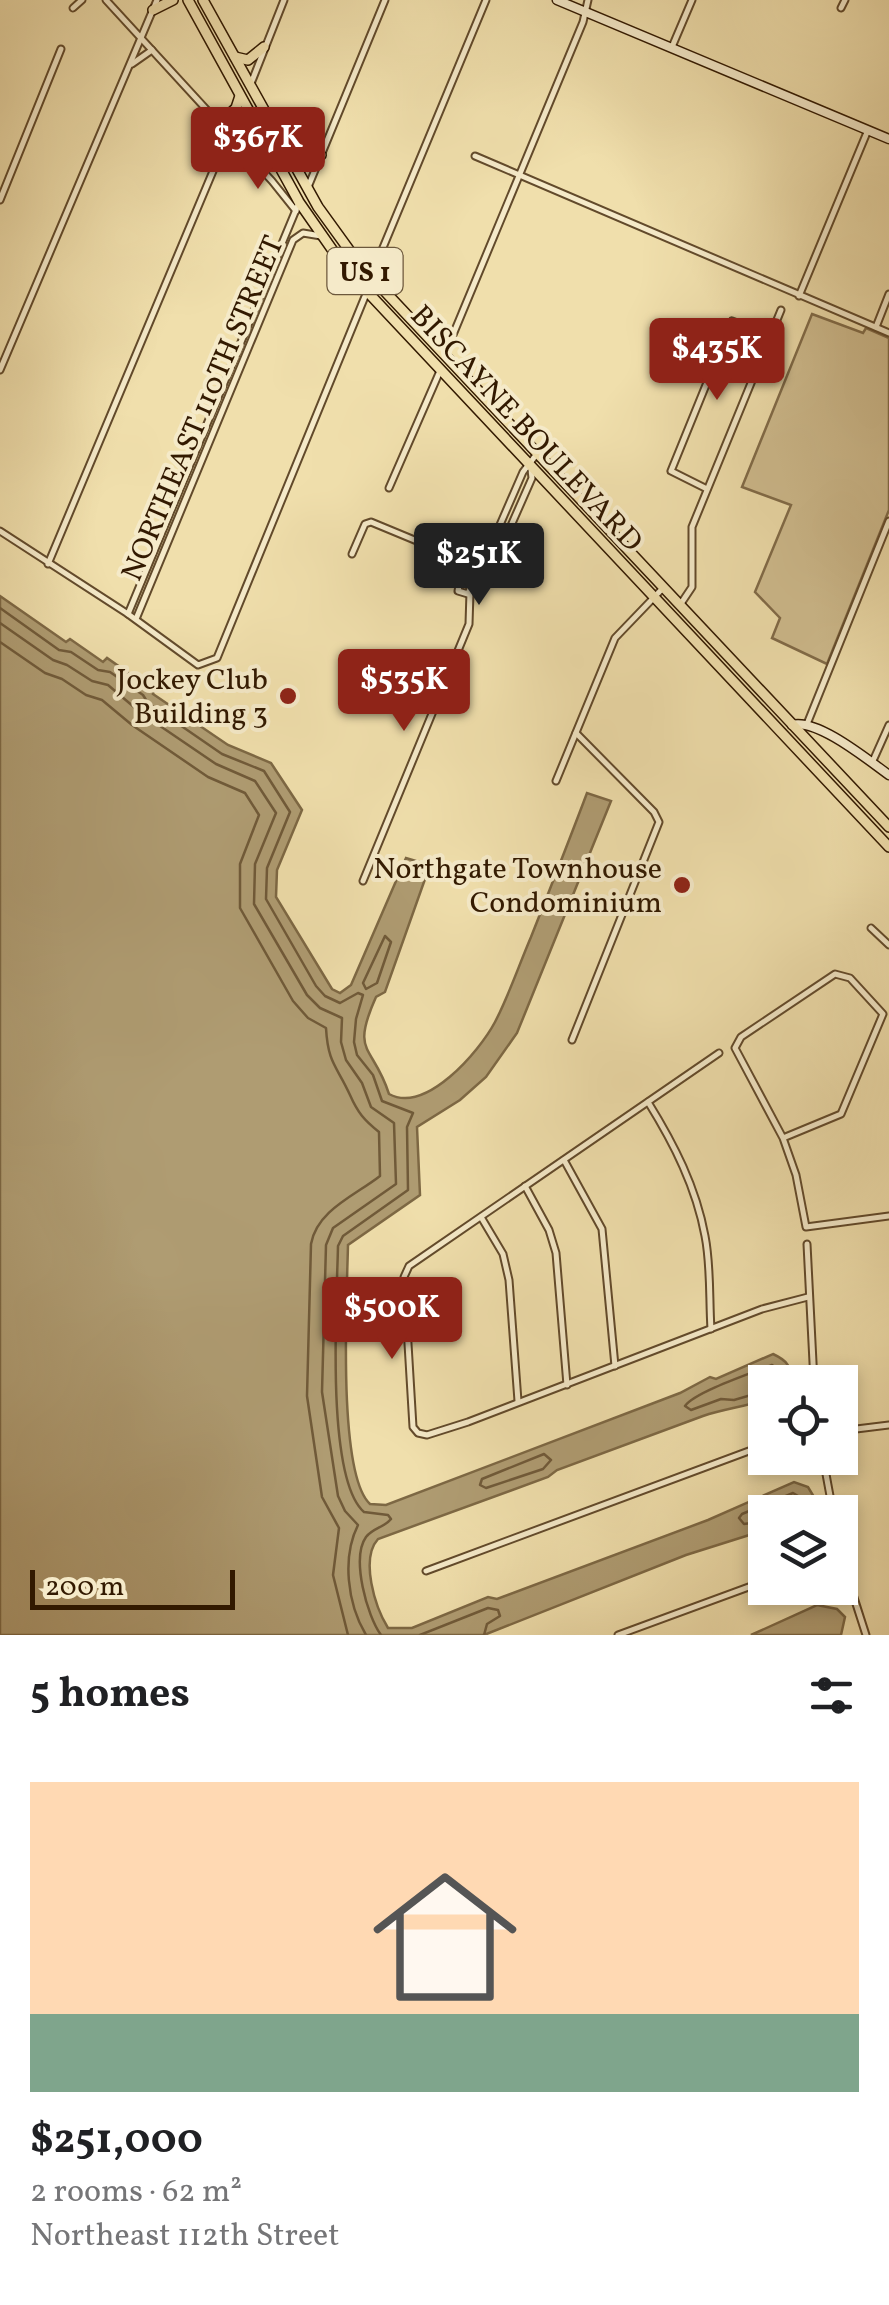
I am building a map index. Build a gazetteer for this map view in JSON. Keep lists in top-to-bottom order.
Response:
{
  "streets": {
    "main road": ["US 1", "BISCAYNE BOULEVARD"],
    "street": ["NORTHEAST 110TH STREET"]
  },
  "crossings": [
    ["NORTHEAST 110TH STREET", "BISCAYNE BOULEVARD"]
  ],
  "places": ["Jockey Club Building 3", "Northgate Townhouse Condominium"],
  "scale_bar": "200 m",
  "page": {
    "price": [
      "$367K",
      "$435K",
      "$251K",
      "$535K",
      "$500K"
    ],
    "scale": "200 m",
    "heading": "5 homes",
    "list": [
      {
        "name": "$251,000",
        "note": "2 rooms · 62 m² · Northeast 112th Street"
      }
    ]
  }
}
